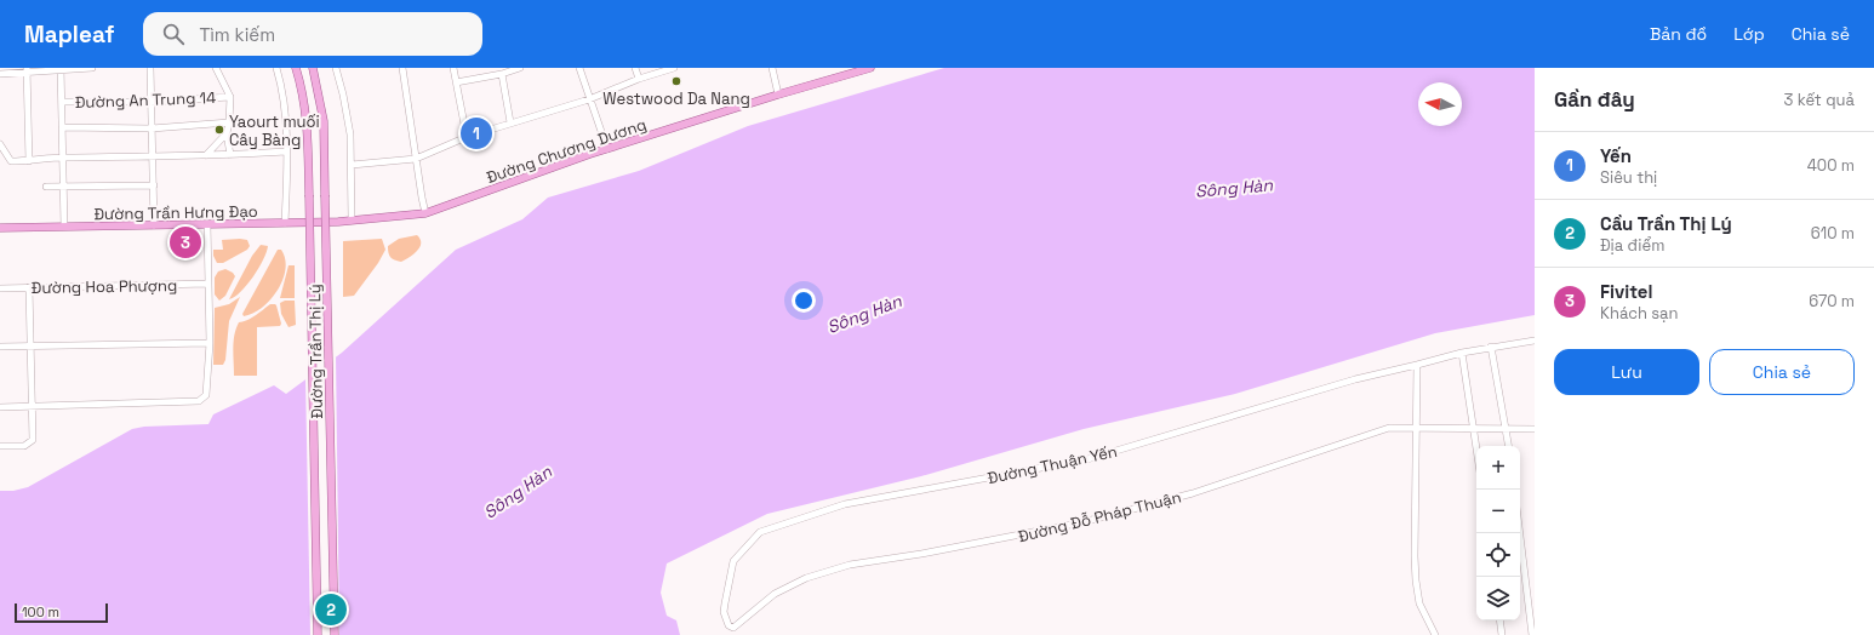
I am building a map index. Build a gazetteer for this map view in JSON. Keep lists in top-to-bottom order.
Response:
{
  "streets": {
    "main road": ["Đường Chương Dương", "Đường Trần Hưng Đạo", "Đường Trần Thị Lý"],
    "street": [
      "Đường An Trung 14",
      "Đường Hoa Phượng",
      "Đường Thuận Yến",
      "Đường Đỗ Pháp Thuận"
    ]
  },
  "crossings": [
    ["Đường Chương Dương", "Đường Trần Hưng Đạo"],
    ["Đường Thuận Yến", "Đường Đỗ Pháp Thuận"]
  ],
  "water": ["Sông Hàn"],
  "places": ["Westwood Da Nang", "Yaourt muối Cây Bàng"],
  "scale_bar": "100 m",
  "north": "left",
  "page": {
    "header": "Mapleaf",
    "search": "Tìm kiếm",
    "nav": ["Bản đồ", "Lớp", "Chia sẻ"],
    "heading": ["Gần đây", "3 kết quả"],
    "pins": ["1", "3", "2"],
    "list": [
      {
        "mark": "1",
        "name": "Yến",
        "note": "Siêu thị",
        "value": "400 m"
      },
      {
        "mark": "2",
        "name": "Cầu Trần Thị Lý",
        "note": "Địa điểm",
        "value": "610 m"
      },
      {
        "mark": "3",
        "name": "Fivitel",
        "note": "Khách sạn",
        "value": "670 m"
      }
    ],
    "buttons": ["Lưu", "Chia sẻ"],
    "map_buttons": ["+", "−"],
    "scale": "100 m"
  }
}
